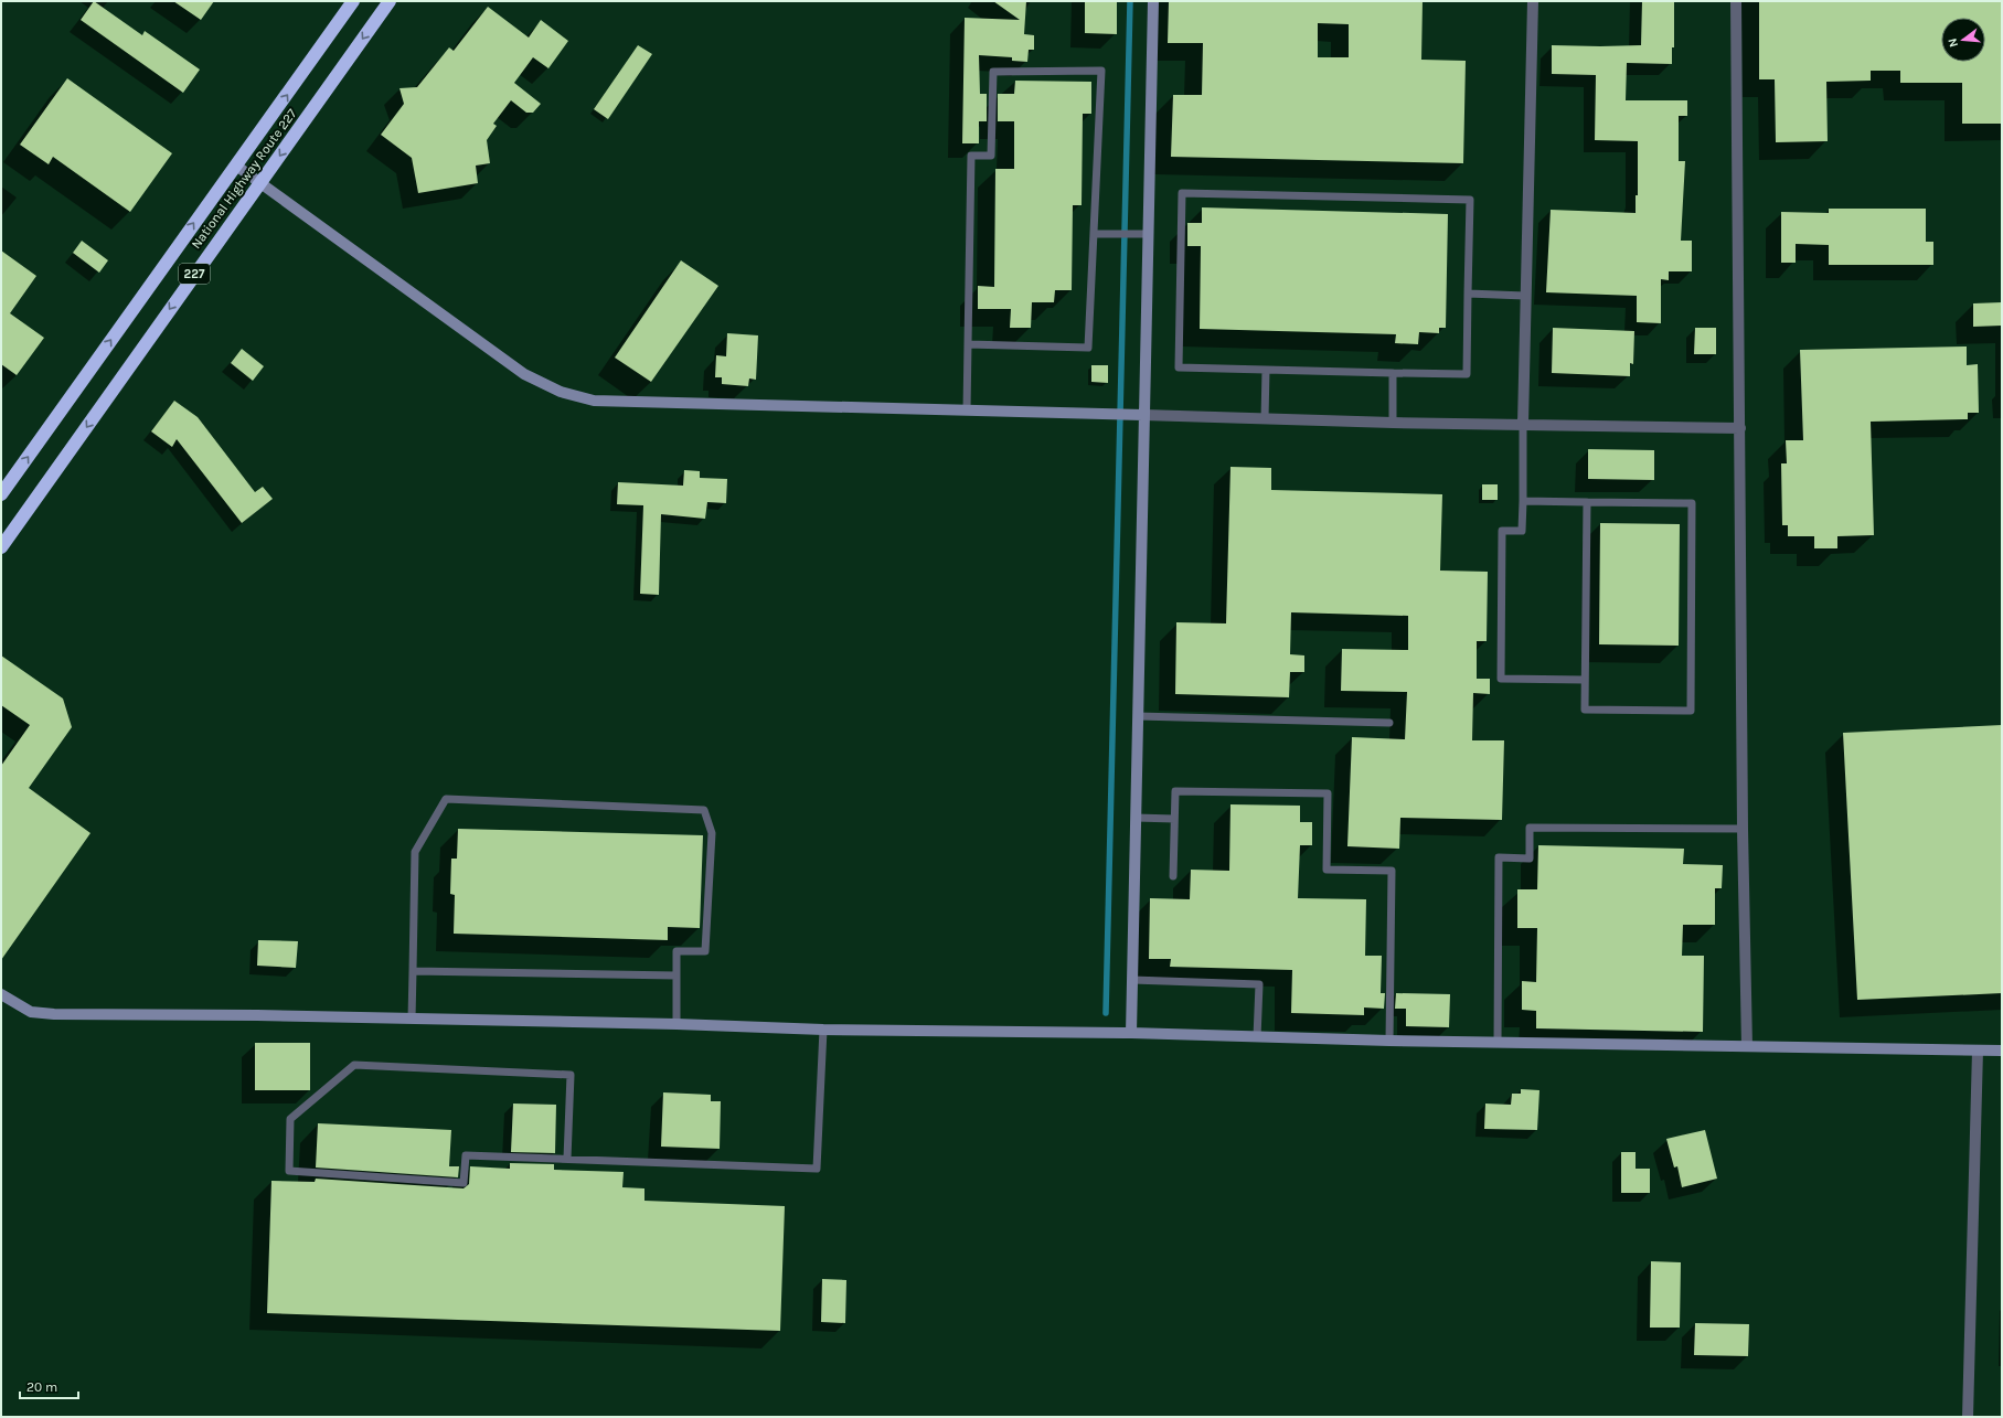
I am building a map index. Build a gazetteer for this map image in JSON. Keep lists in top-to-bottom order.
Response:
{
  "streets": {
    "highway": ["National Highway Route 227", "227"]
  },
  "scale_bar": "20 m",
  "north": "left"
}
